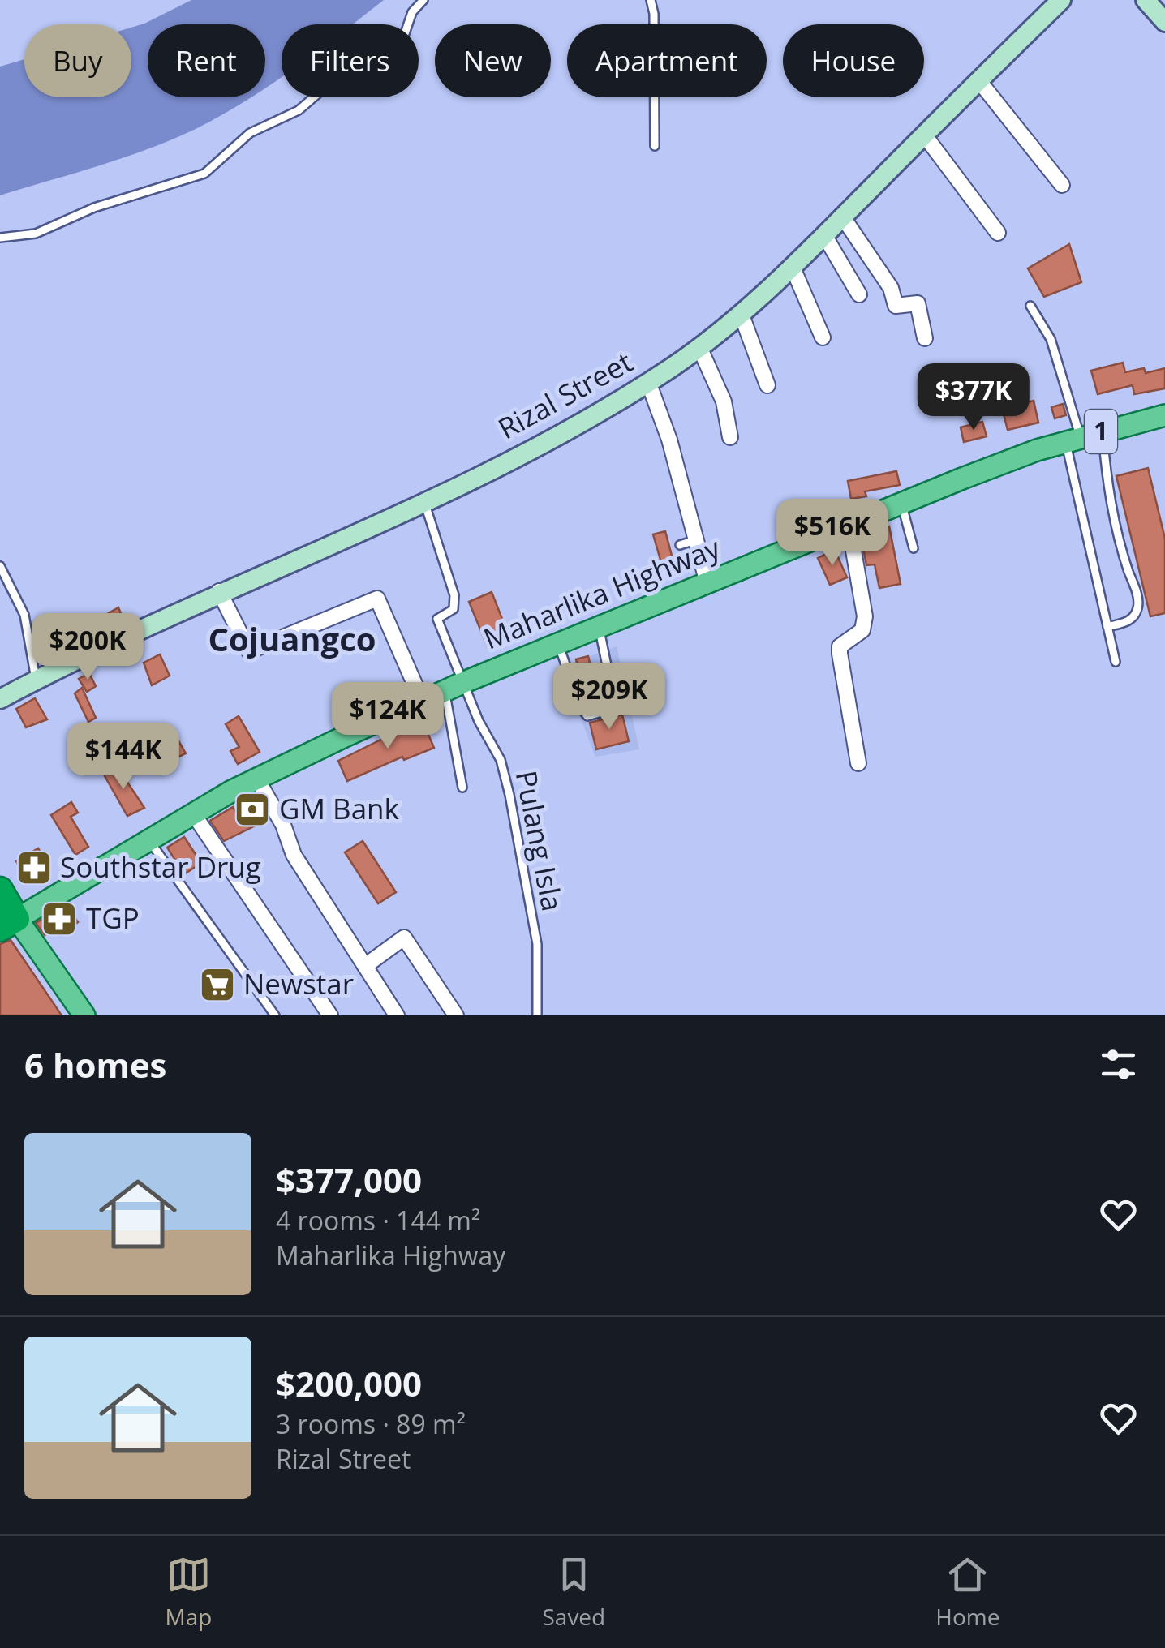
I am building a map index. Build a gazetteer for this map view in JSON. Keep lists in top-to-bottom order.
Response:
{
  "streets": {
    "main road": ["1", "Maharlika Highway"],
    "street": ["Rizal Street"],
    "lane": ["Pulang Isla"]
  },
  "crossings": [
    ["Maharlika Highway", "Pulang Isla"]
  ],
  "districts": ["Cojuangco"],
  "places": {
    "bank": ["GM Bank"],
    "pharmacy": ["Southstar Drug", "TGP"],
    "supermarket": ["Newstar"]
  },
  "page": {
    "chip": [
      "Buy",
      "Rent",
      "Filters",
      "New",
      "Apartment",
      "House"
    ],
    "price": [
      "$377K",
      "$516K",
      "$200K",
      "$209K",
      "$124K",
      "$144K"
    ],
    "heading": "6 homes",
    "list": [
      {
        "name": "$377,000",
        "note": "4 rooms · 144 m² · Maharlika Highway"
      },
      {
        "name": "$200,000",
        "note": "3 rooms · 89 m² · Rizal Street"
      }
    ],
    "tabs": ["Map", "Saved", "Home"]
  }
}
